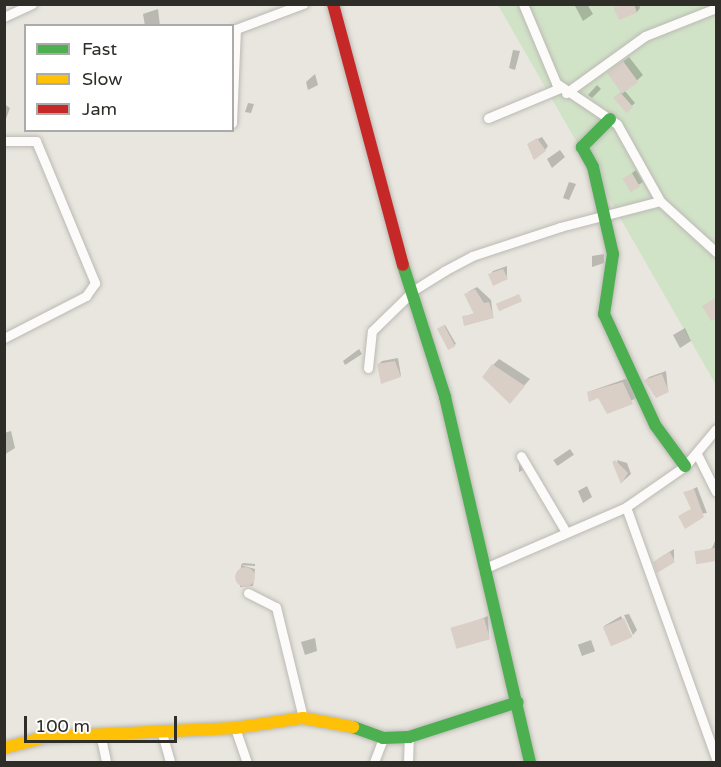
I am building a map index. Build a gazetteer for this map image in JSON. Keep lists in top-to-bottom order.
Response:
{
  "legend": ["Fast", "Slow", "Jam"],
  "scale_bar": "100 m"
}
